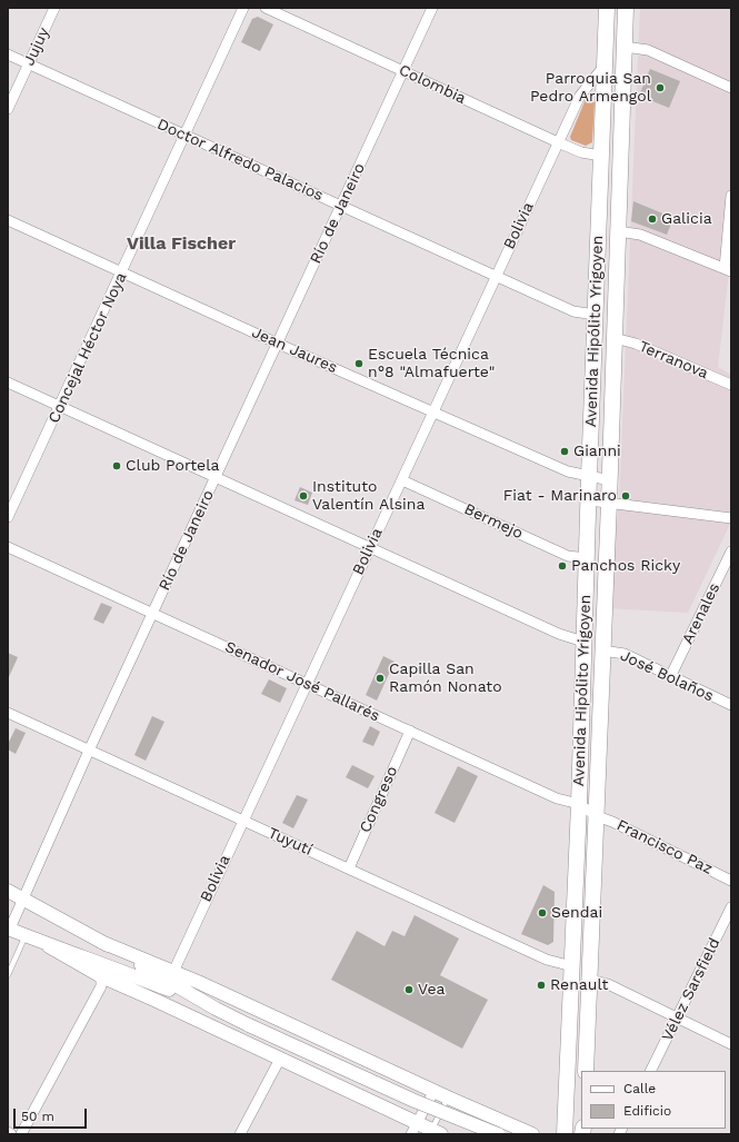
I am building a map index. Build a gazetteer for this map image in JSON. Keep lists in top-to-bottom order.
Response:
{
  "streets": {
    "main road": ["Avenida Hipólito Yrigoyen"],
    "street": [
      "Jujuy",
      "Colombia",
      "Doctor Alfredo Palacios",
      "Río de Janeiro",
      "Bolivia",
      "Concejal Héctor Noya",
      "Jean Jaures",
      "Terranova",
      "Bermejo",
      "Arenales",
      "José Bolaños",
      "Senador José Pallarés",
      "Congreso",
      "Tuyutí",
      "Francisco Paz",
      "Vélez Sarsfield"
    ]
  },
  "crossings": [
    ["Jujuy", "Doctor Alfredo Palacios"],
    ["Colombia", "Río de Janeiro"],
    ["Colombia", "Bolivia"],
    ["Colombia", "Avenida Hipólito Yrigoyen"],
    ["Doctor Alfredo Palacios", "Río de Janeiro"],
    ["Doctor Alfredo Palacios", "Bolivia"],
    ["Doctor Alfredo Palacios", "Avenida Hipólito Yrigoyen"],
    ["Doctor Alfredo Palacios", "Concejal Héctor Noya"],
    ["Río de Janeiro", "Jean Jaures"],
    ["Río de Janeiro", "Senador José Pallarés"],
    ["Río de Janeiro", "Tuyutí"],
    ["Bolivia", "Avenida Hipólito Yrigoyen"],
    ["Bolivia", "Jean Jaures"],
    ["Bolivia", "Bermejo"],
    ["Bolivia", "Senador José Pallarés"],
    ["Bolivia", "Tuyutí"],
    ["Avenida Hipólito Yrigoyen", "Jean Jaures"],
    ["Avenida Hipólito Yrigoyen", "Terranova"],
    ["Avenida Hipólito Yrigoyen", "Bermejo"],
    ["Avenida Hipólito Yrigoyen", "José Bolaños"],
    ["Avenida Hipólito Yrigoyen", "Senador José Pallarés"],
    ["Avenida Hipólito Yrigoyen", "Tuyutí"],
    ["Avenida Hipólito Yrigoyen", "Francisco Paz"],
    ["Concejal Héctor Noya", "Jean Jaures"],
    ["Arenales", "José Bolaños"],
    ["Senador José Pallarés", "Congreso"],
    ["Senador José Pallarés", "Francisco Paz"],
    ["Congreso", "Tuyutí"]
  ],
  "districts": ["Villa Fischer"],
  "places": [
    "Parroquia San Pedro Armengol",
    "Galicia",
    "Escuela Técnica n°8 \"Almafuerte\"",
    "Gianni",
    "Club Portela",
    "Instituto Valentín Alsina",
    "Fiat - Marinaro",
    "Panchos Ricky",
    "Capilla San Ramón Nonato",
    "Sendai",
    "Renault",
    "Vea"
  ],
  "legend": ["Calle", "Edificio"],
  "scale_bar": "50 m"
}
